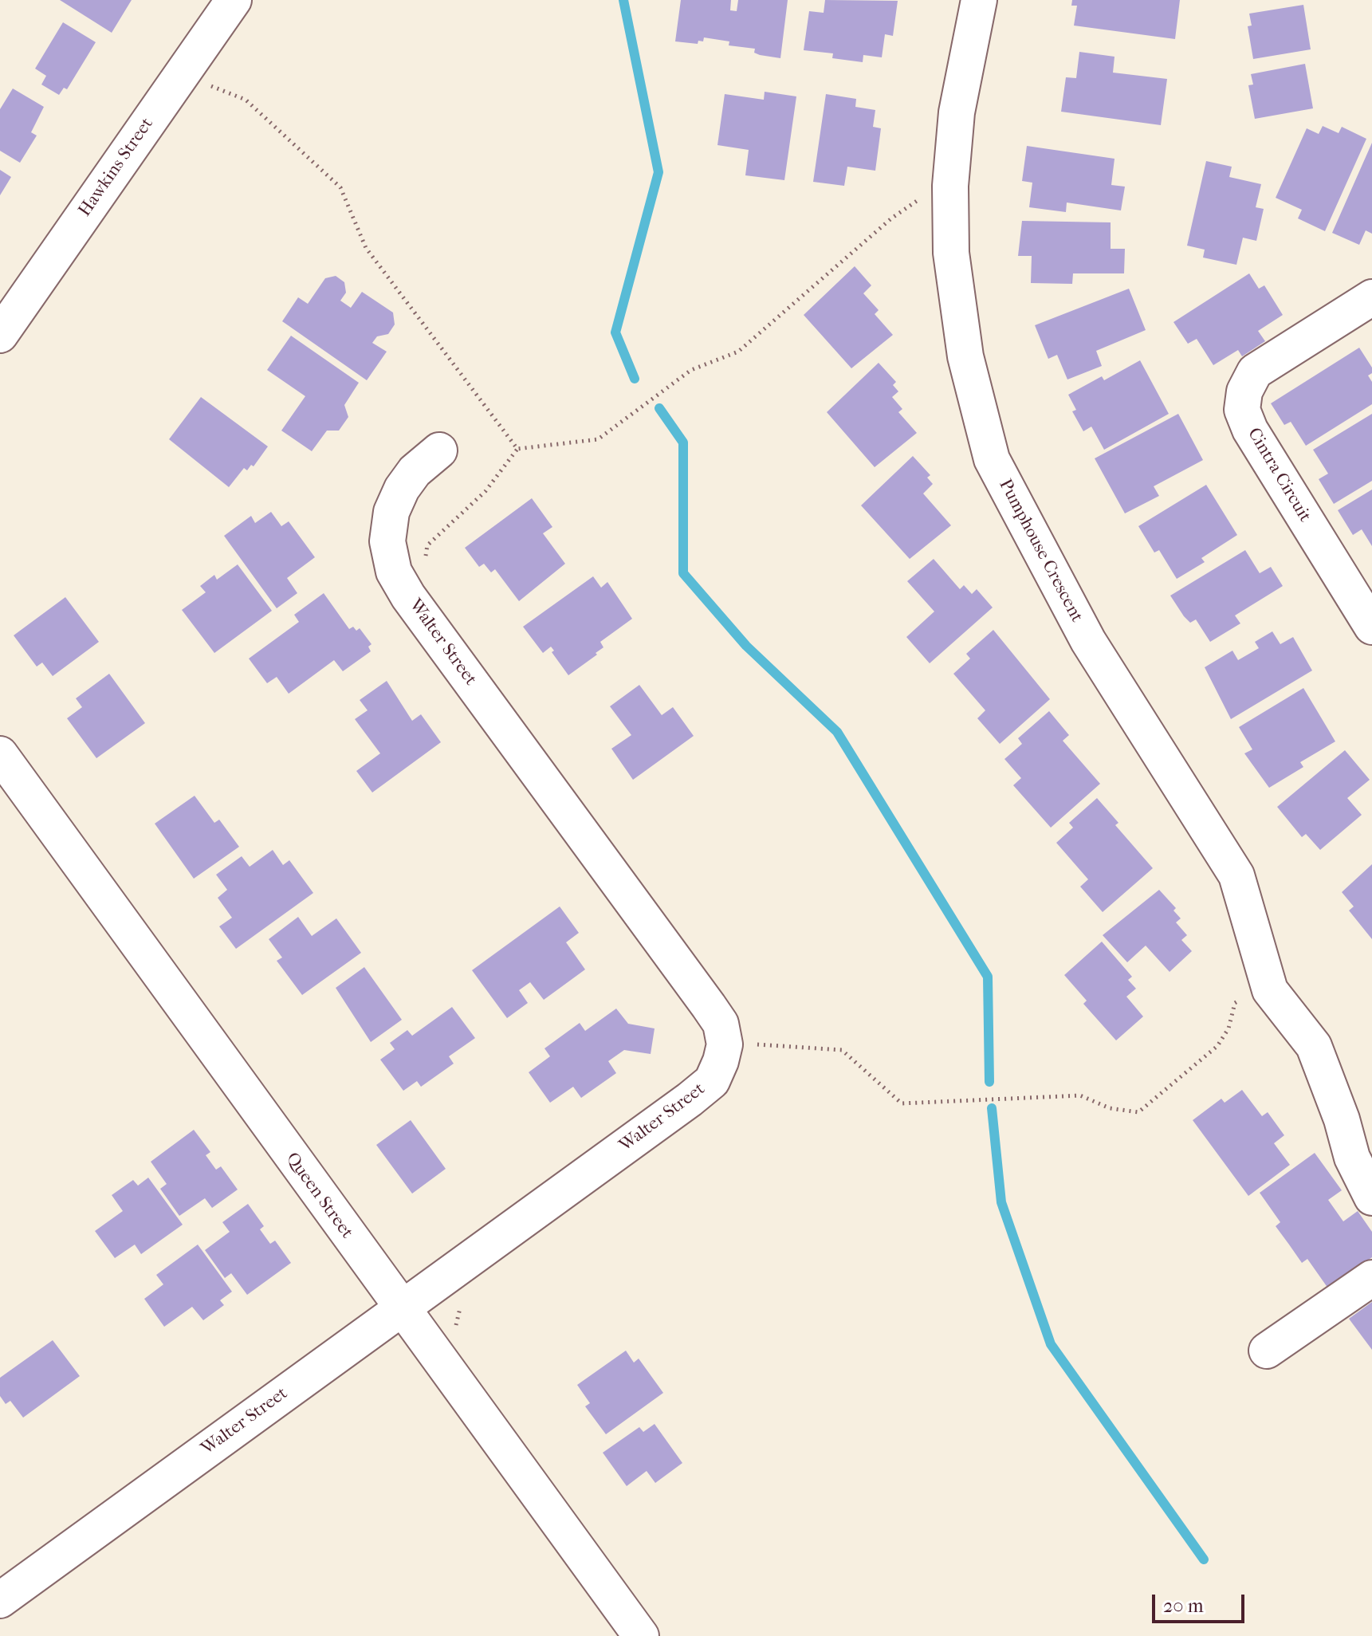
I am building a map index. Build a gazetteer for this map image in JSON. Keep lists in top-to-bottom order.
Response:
{
  "streets": {
    "street": [
      "Hawkins Street",
      "Cintra Circuit",
      "Pumphouse Crescent",
      "Walter Street",
      "Queen Street"
    ]
  },
  "crossings": [
    ["Walter Street", "Queen Street"]
  ],
  "scale_bar": "20 m"
}
